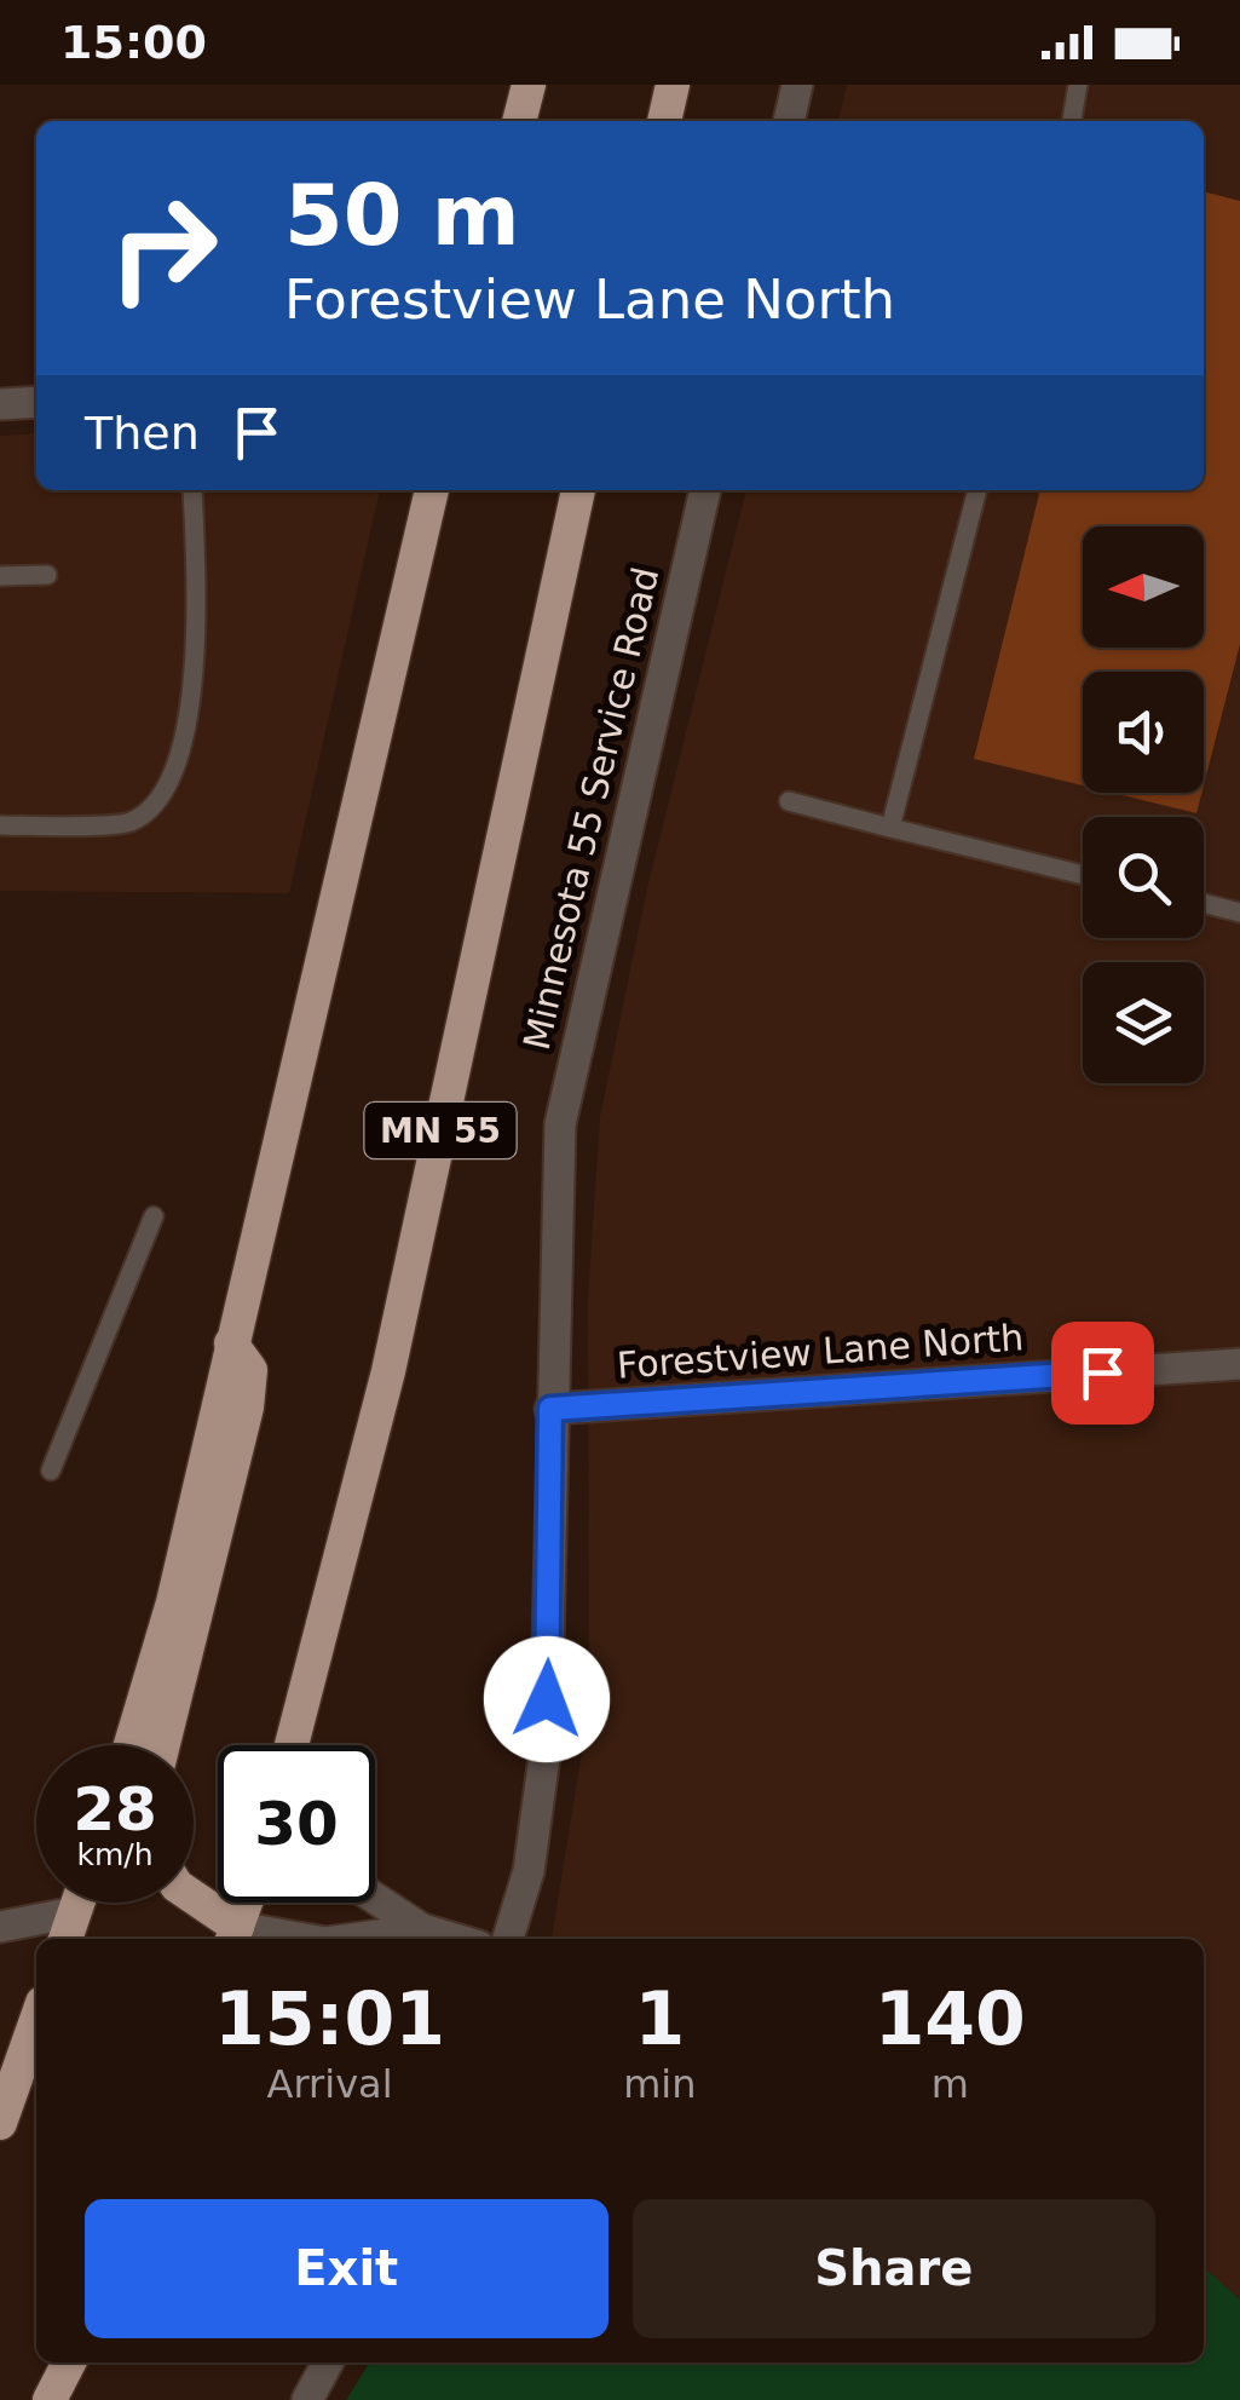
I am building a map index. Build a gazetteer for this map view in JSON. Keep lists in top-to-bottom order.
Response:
{
  "streets": {
    "highway": ["MN 55"],
    "street": ["Minnesota 55 Service Road", "Forestview Lane North"]
  },
  "crossings": [
    ["Minnesota 55 Service Road", "Forestview Lane North"]
  ],
  "north": "left",
  "page": {
    "status": "15:00",
    "turn": ["50 m", "Forestview Lane North"],
    "then": "Then",
    "speed": "28 km/h",
    "limit": "30",
    "eta": [
      "15:01",
      "Arrival",
      "1",
      "min",
      "140",
      "m"
    ],
    "buttons": ["Exit", "Share"]
  }
}
